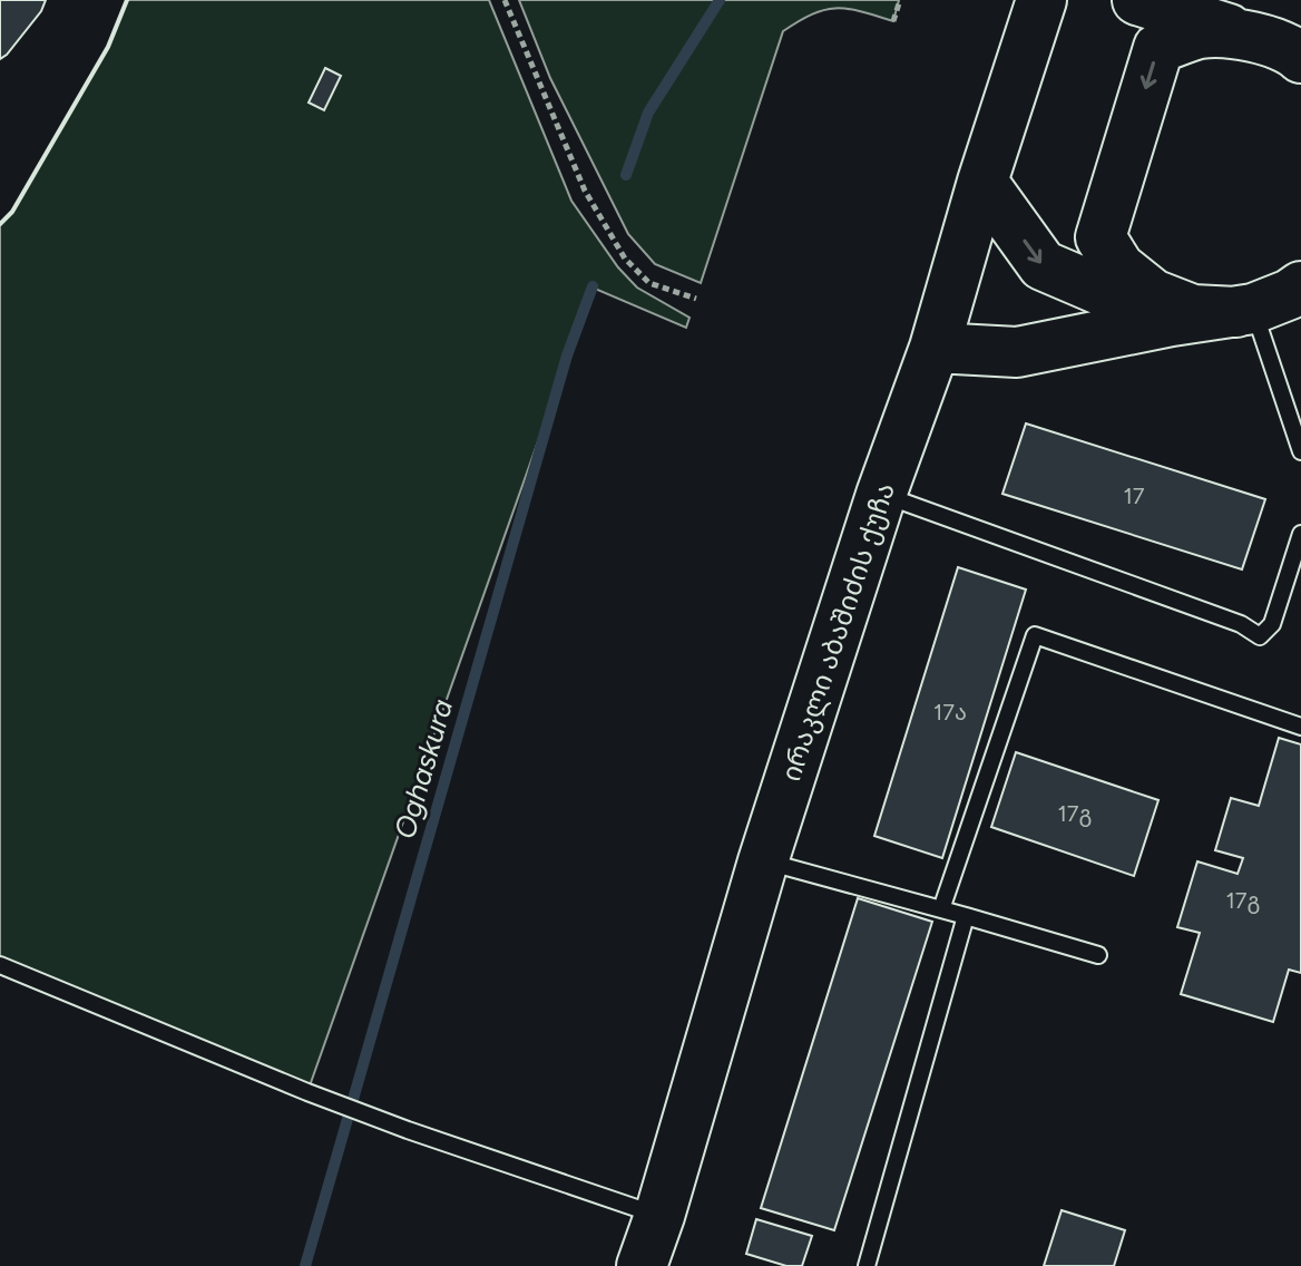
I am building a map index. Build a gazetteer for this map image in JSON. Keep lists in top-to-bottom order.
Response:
{
  "streets": {
    "main road": ["ირაკლი აბაშიძის ქუჩა"]
  },
  "water": ["Oghaskura"],
  "house_numbers": [
    "17",
    "17ა",
    "17გ",
    "17გ"
  ]
}
